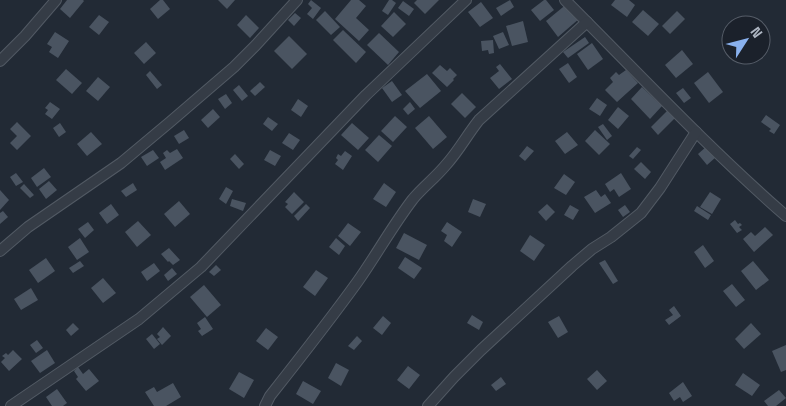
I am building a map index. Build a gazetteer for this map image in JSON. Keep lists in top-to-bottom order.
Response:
{
  "north": "top right"
}
